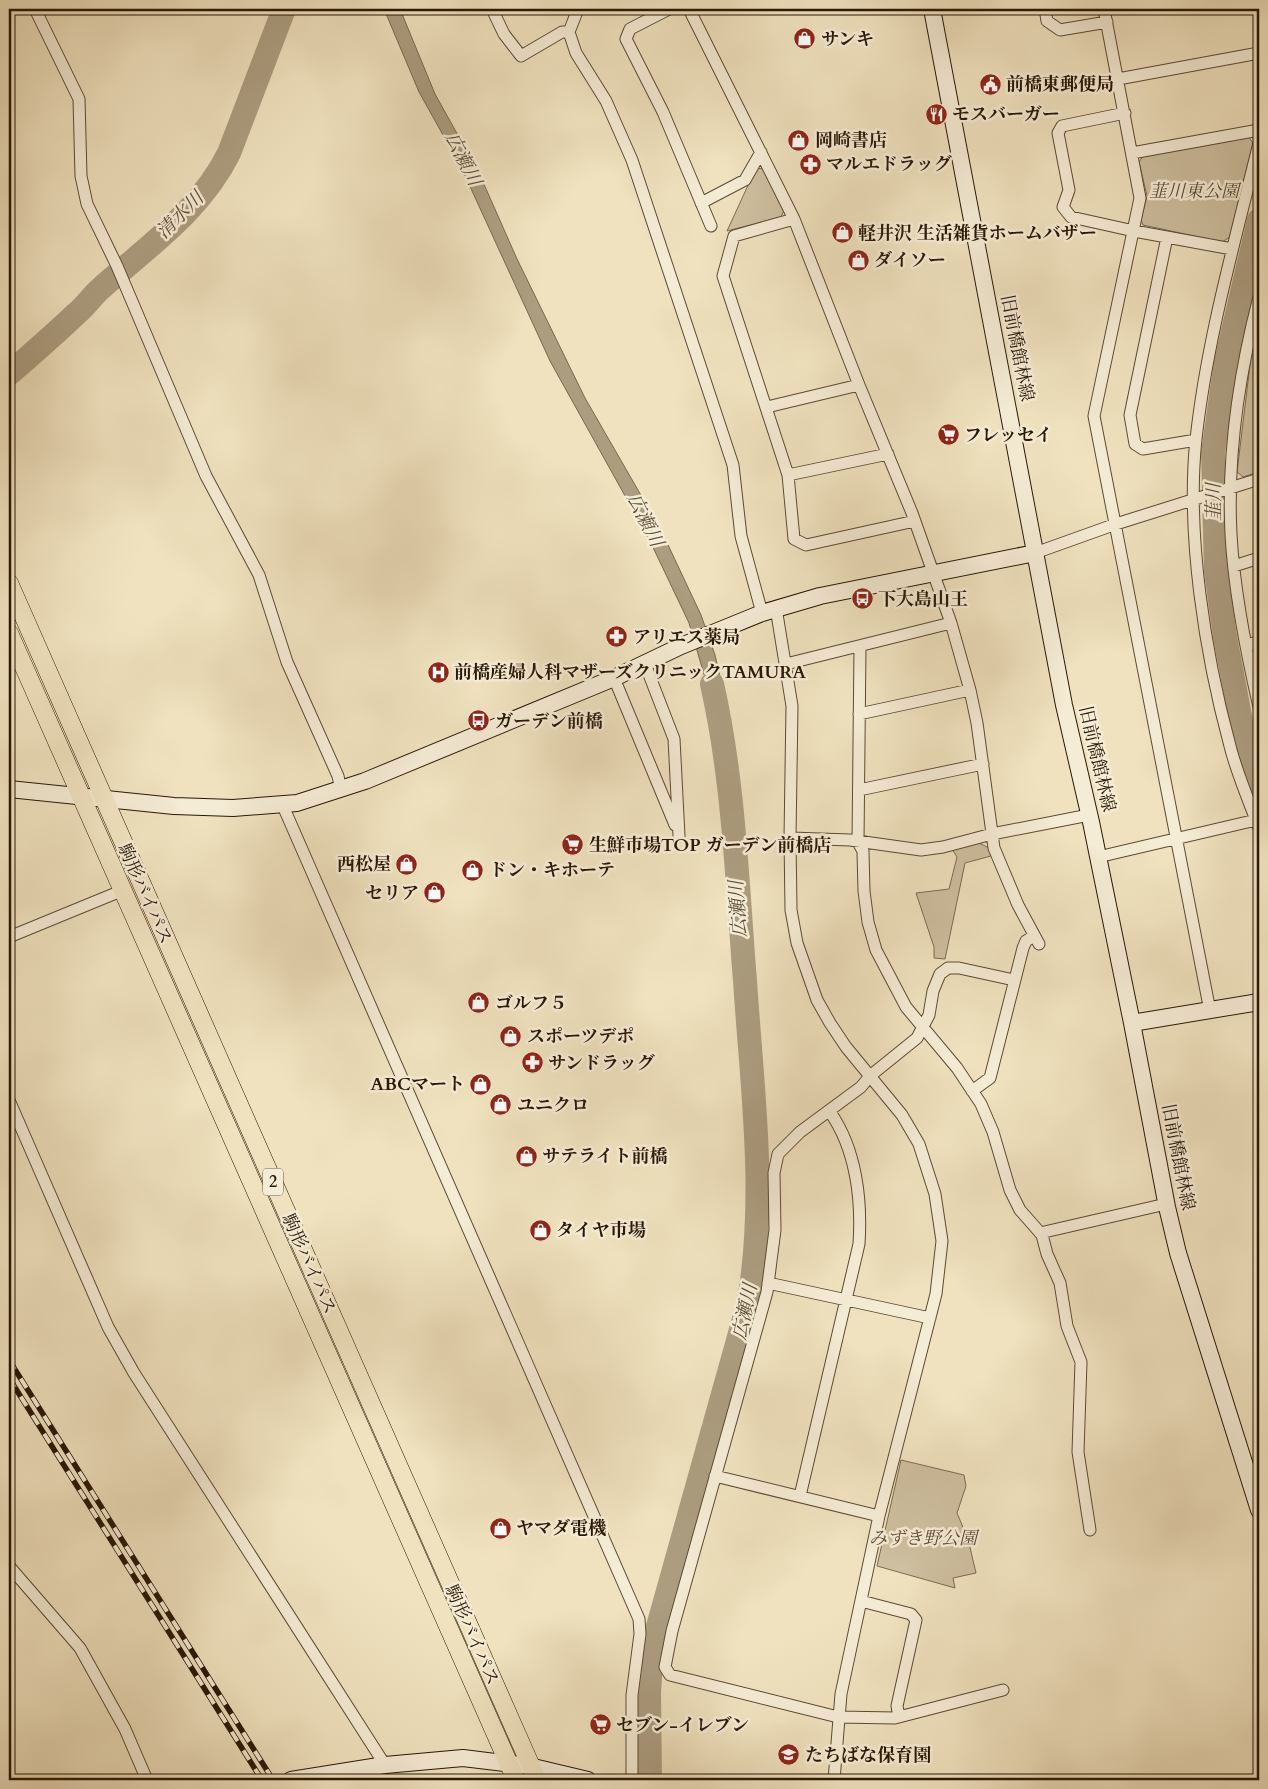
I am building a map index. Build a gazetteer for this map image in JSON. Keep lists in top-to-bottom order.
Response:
{
  "streets": {
    "main road": ["駒形バイパス", "2"],
    "street": ["旧前橋館林線"]
  },
  "water": ["広瀬川", "清水川", "韮川"],
  "parks": ["韮川東公園", "みずき野公園"],
  "places": {
    "shop": [
      "サンキ",
      "岡崎書店",
      "軽井沢 生活雑貨ホームバザー",
      "ダイソー",
      "西松屋",
      "ドン・キホーテ",
      "セリア",
      "ゴルフ５",
      "スポーツデポ",
      "ABCマート",
      "ユニクロ",
      "サテライト前橋",
      "タイヤ市場",
      "ヤマダ電機"
    ],
    "public building": ["前橋東郵便局"],
    "restaurant": ["モスバーガー"],
    "pharmacy": ["マルエドラッグ", "アリエス薬局", "サンドラッグ"],
    "supermarket": ["フレッセイ", "生鮮市場TOP ガーデン前橋店", "セブン-イレブン"],
    "bus stop": ["下大島山王", "ガーデン前橋"],
    "hospital": ["前橋産婦人科マザーズクリニックTAMURA"],
    "school or university": ["たちばな保育園"]
  }
}
